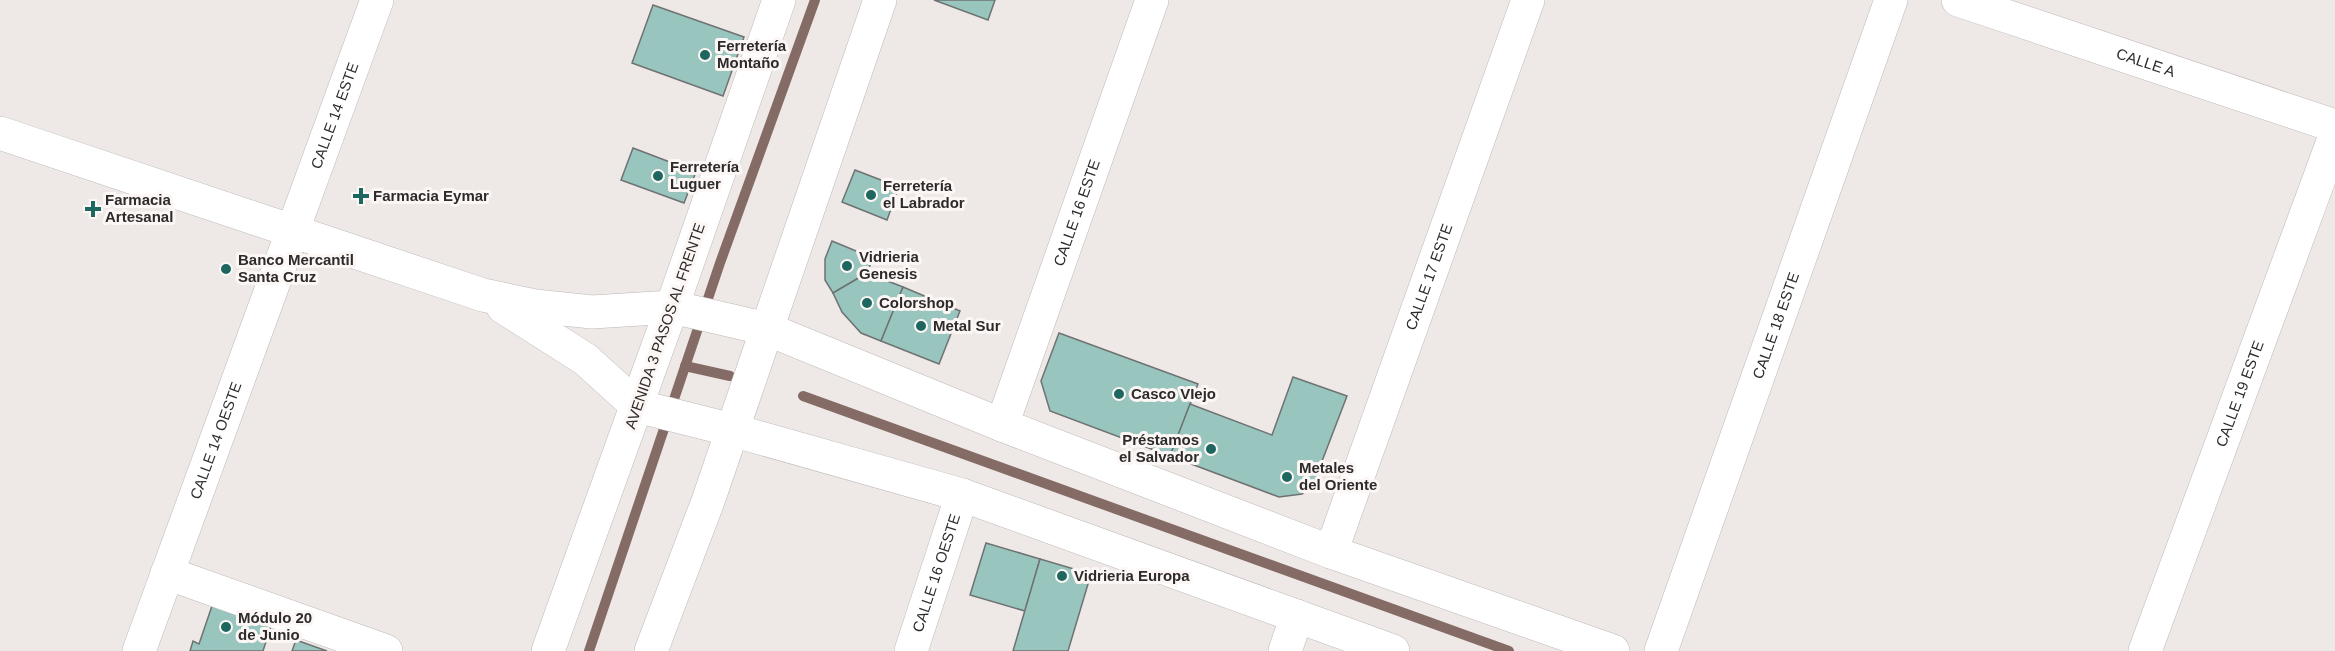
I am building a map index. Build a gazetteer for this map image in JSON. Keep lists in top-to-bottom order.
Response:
{
  "streets": {
    "street": [
      "CALLE A",
      "CALLE 14 ESTE",
      "CALLE 16 ESTE",
      "CALLE 17 ESTE",
      "AVENIDA 3 PASOS AL FRENTE",
      "CALLE 18 ESTE",
      "CALLE 19 ESTE",
      "CALLE 14 OESTE",
      "CALLE 16 OESTE"
    ]
  },
  "crossings": [
    ["CALLE 14 ESTE", "CALLE 14 OESTE"]
  ],
  "places": {
    "other": [
      "Ferretería Montaño",
      "Ferretería Luguer",
      "Ferretería el Labrador",
      "Vidrieria Genesis",
      "Banco Mercantil Santa Cruz",
      "Colorshop",
      "Metal Sur",
      "Casco VIejo",
      "Préstamos el Salvador",
      "Metales del Oriente",
      "Vidrieria Europa",
      "Módulo 20 de Junio"
    ],
    "health": ["Farmacia Eymar", "Farmacia Artesanal"]
  }
}
